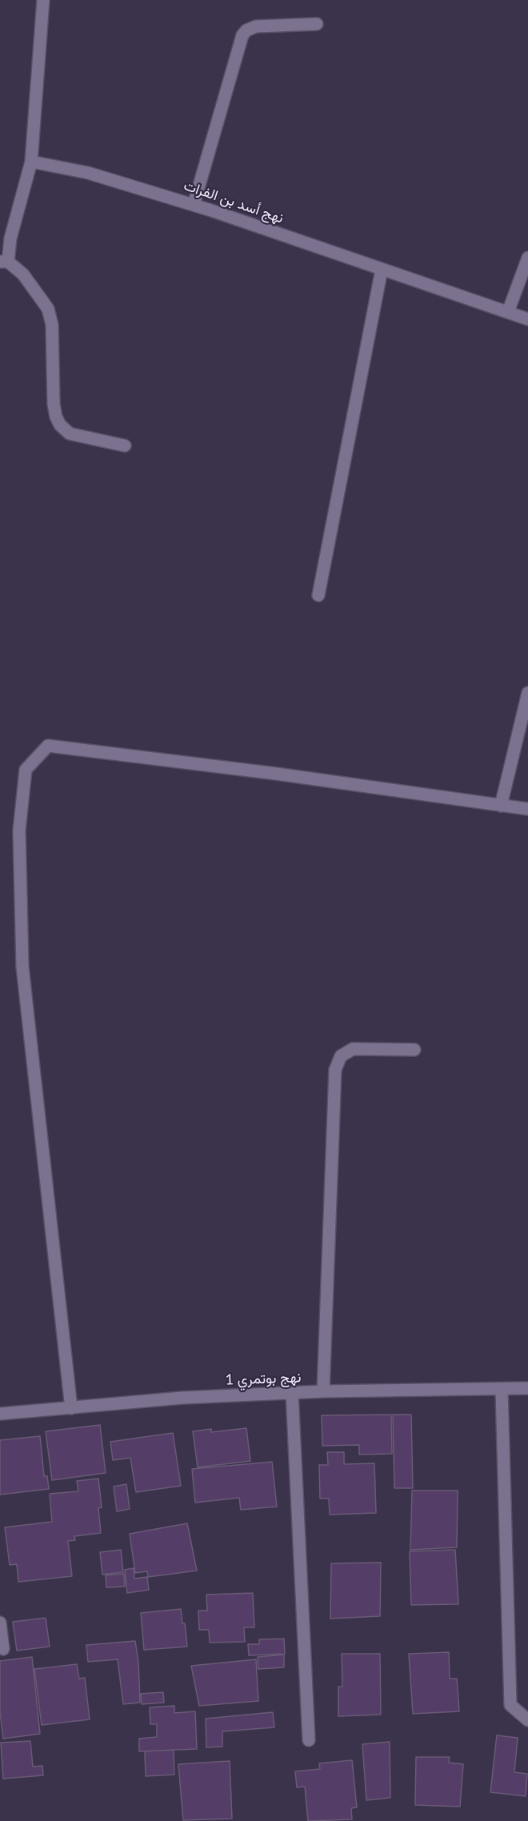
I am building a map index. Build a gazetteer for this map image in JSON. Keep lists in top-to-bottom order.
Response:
{
  "streets": {
    "street": ["نهج أسد بن الفرات", "نهج بوتمري 1"]
  }
}
